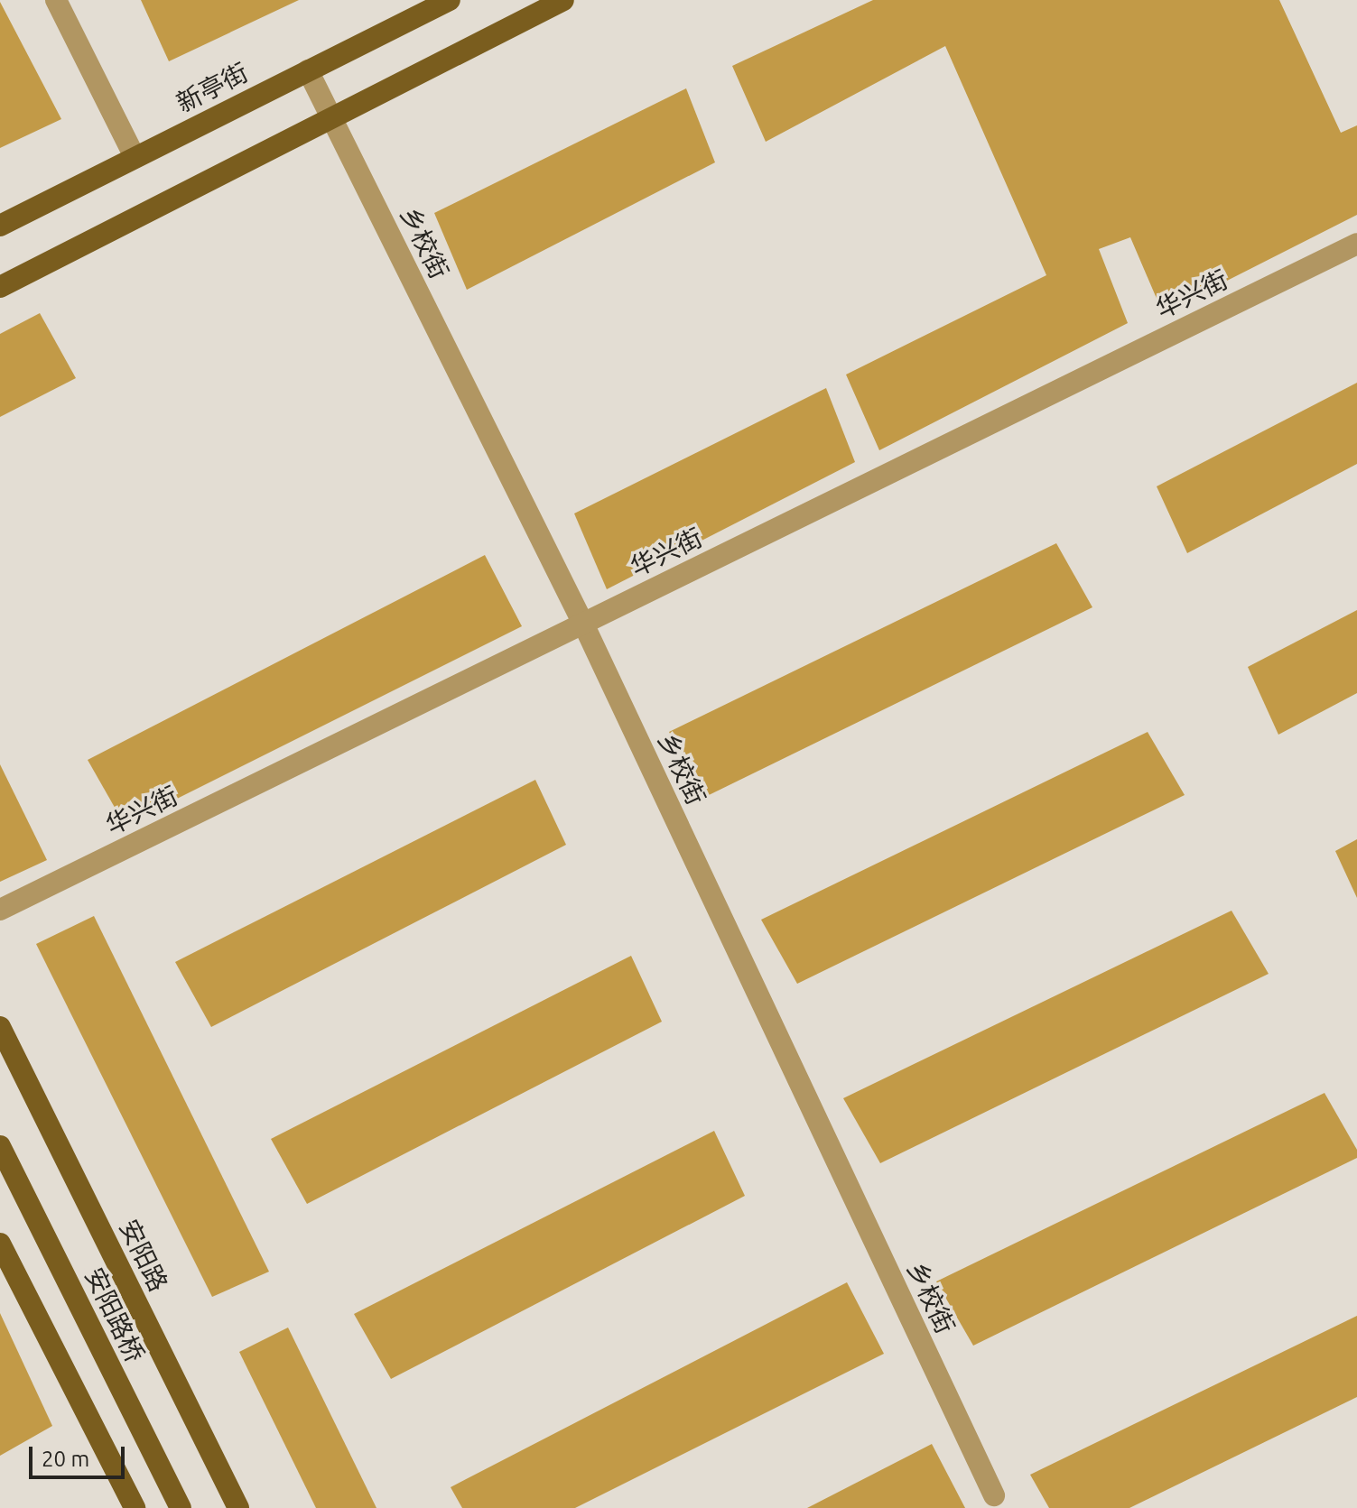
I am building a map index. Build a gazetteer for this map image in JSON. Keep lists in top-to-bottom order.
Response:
{
  "streets": {
    "main road": ["新亭街", "安阳路", "安阳路桥"],
    "street": ["乡校街", "华兴街"]
  },
  "crossings": [
    ["新亭街", "乡校街"],
    ["乡校街", "华兴街"]
  ],
  "scale_bar": "20 m"
}
